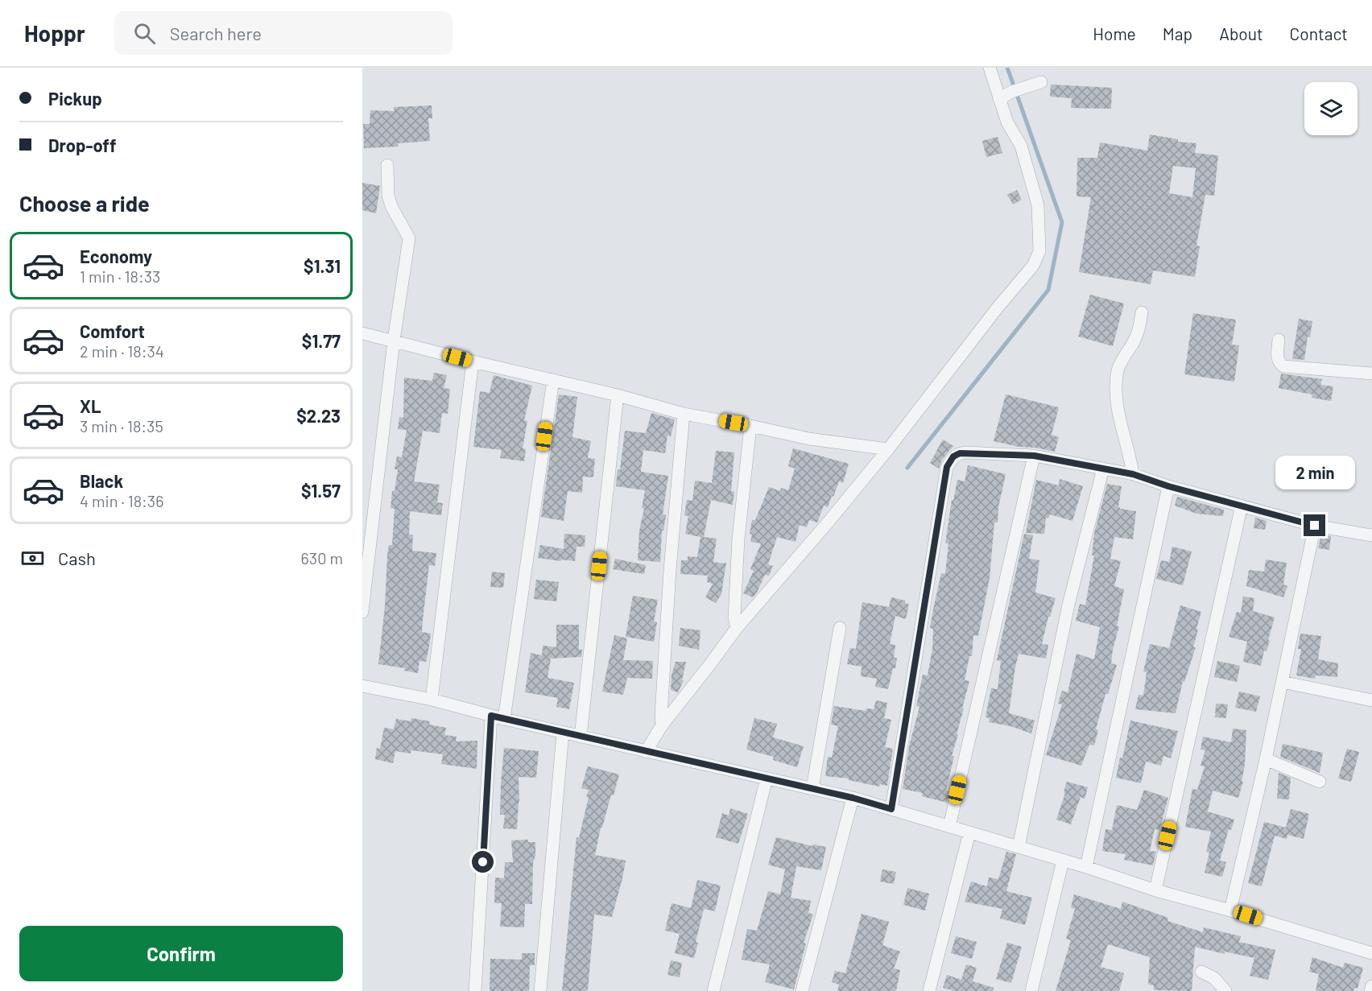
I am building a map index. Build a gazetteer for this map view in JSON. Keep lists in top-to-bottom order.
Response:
{
  "page": {
    "header": "Hoppr",
    "search": "Search here",
    "nav": [
      "Home",
      "Map",
      "About",
      "Contact"
    ],
    "banner": ["Pickup", "Drop-off"],
    "heading": "Choose a ride",
    "list": [
      {
        "name": "Economy",
        "note": "1 min · 18:33",
        "value": "$1.31"
      },
      {
        "name": "Comfort",
        "note": "2 min · 18:34",
        "value": "$1.77"
      },
      {
        "name": "XL",
        "note": "3 min · 18:35",
        "value": "$2.23"
      },
      {
        "name": "Black",
        "note": "4 min · 18:36",
        "value": "$1.57"
      }
    ],
    "bubble": "2 min",
    "pay": ["Cash", "630 m"],
    "buttons": "Confirm"
  }
}
